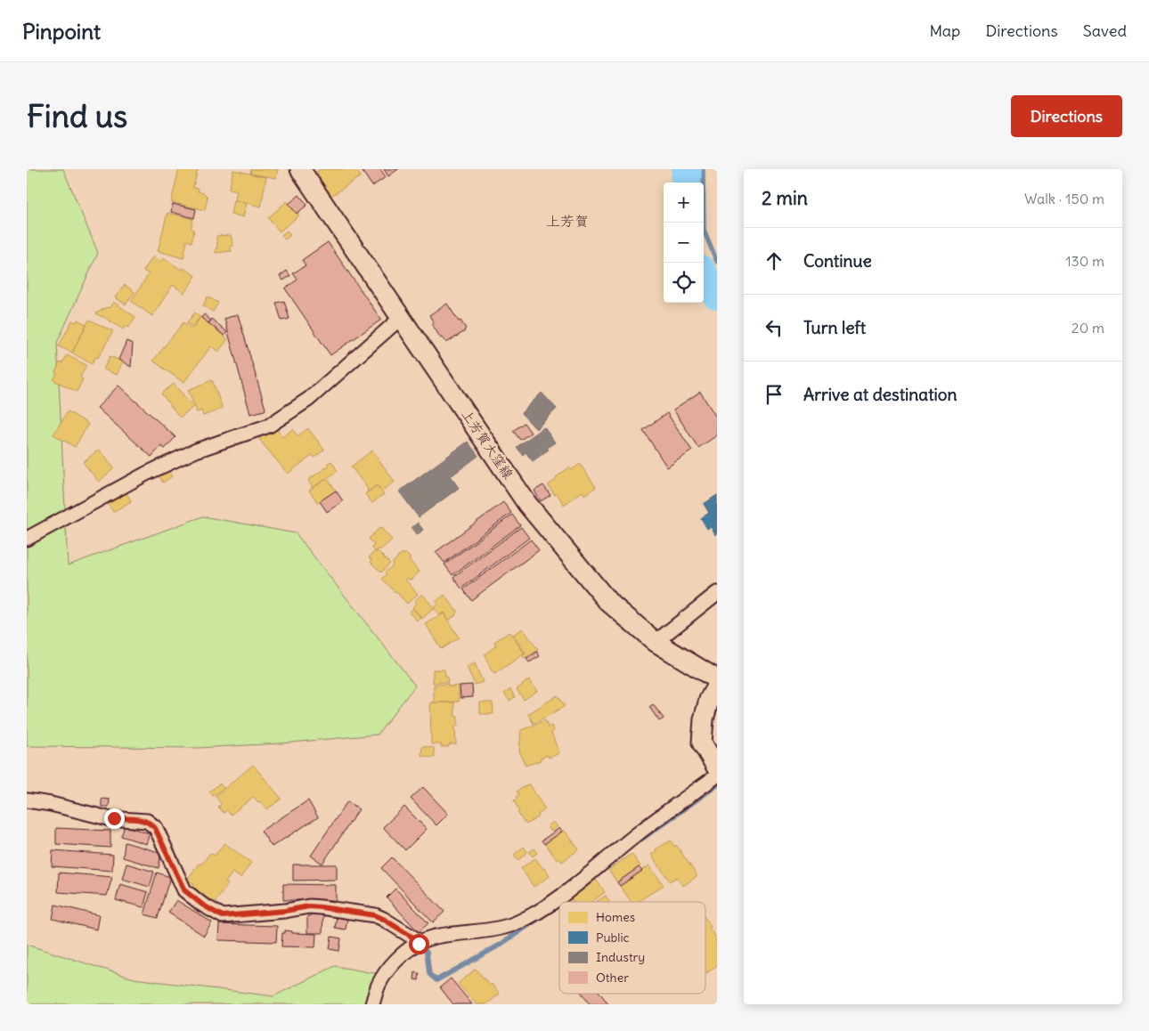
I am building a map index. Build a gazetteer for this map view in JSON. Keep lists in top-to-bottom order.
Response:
{
  "streets": {
    "main road": ["上芳賀大窪線"]
  },
  "districts": ["上芳賀"],
  "legend": [
    "Homes",
    "Public",
    "Industry",
    "Other"
  ],
  "page": {
    "header": "Pinpoint",
    "nav": ["Map", "Directions", "Saved"],
    "buttons": "Directions",
    "title": "Find us",
    "heading": ["2 min", "Walk · 150 m"],
    "map_buttons": ["+", "−"],
    "list": [
      ["Continue", "130 m"],
      ["Turn left", "20 m"],
      "Arrive at destination"
    ]
  }
}
